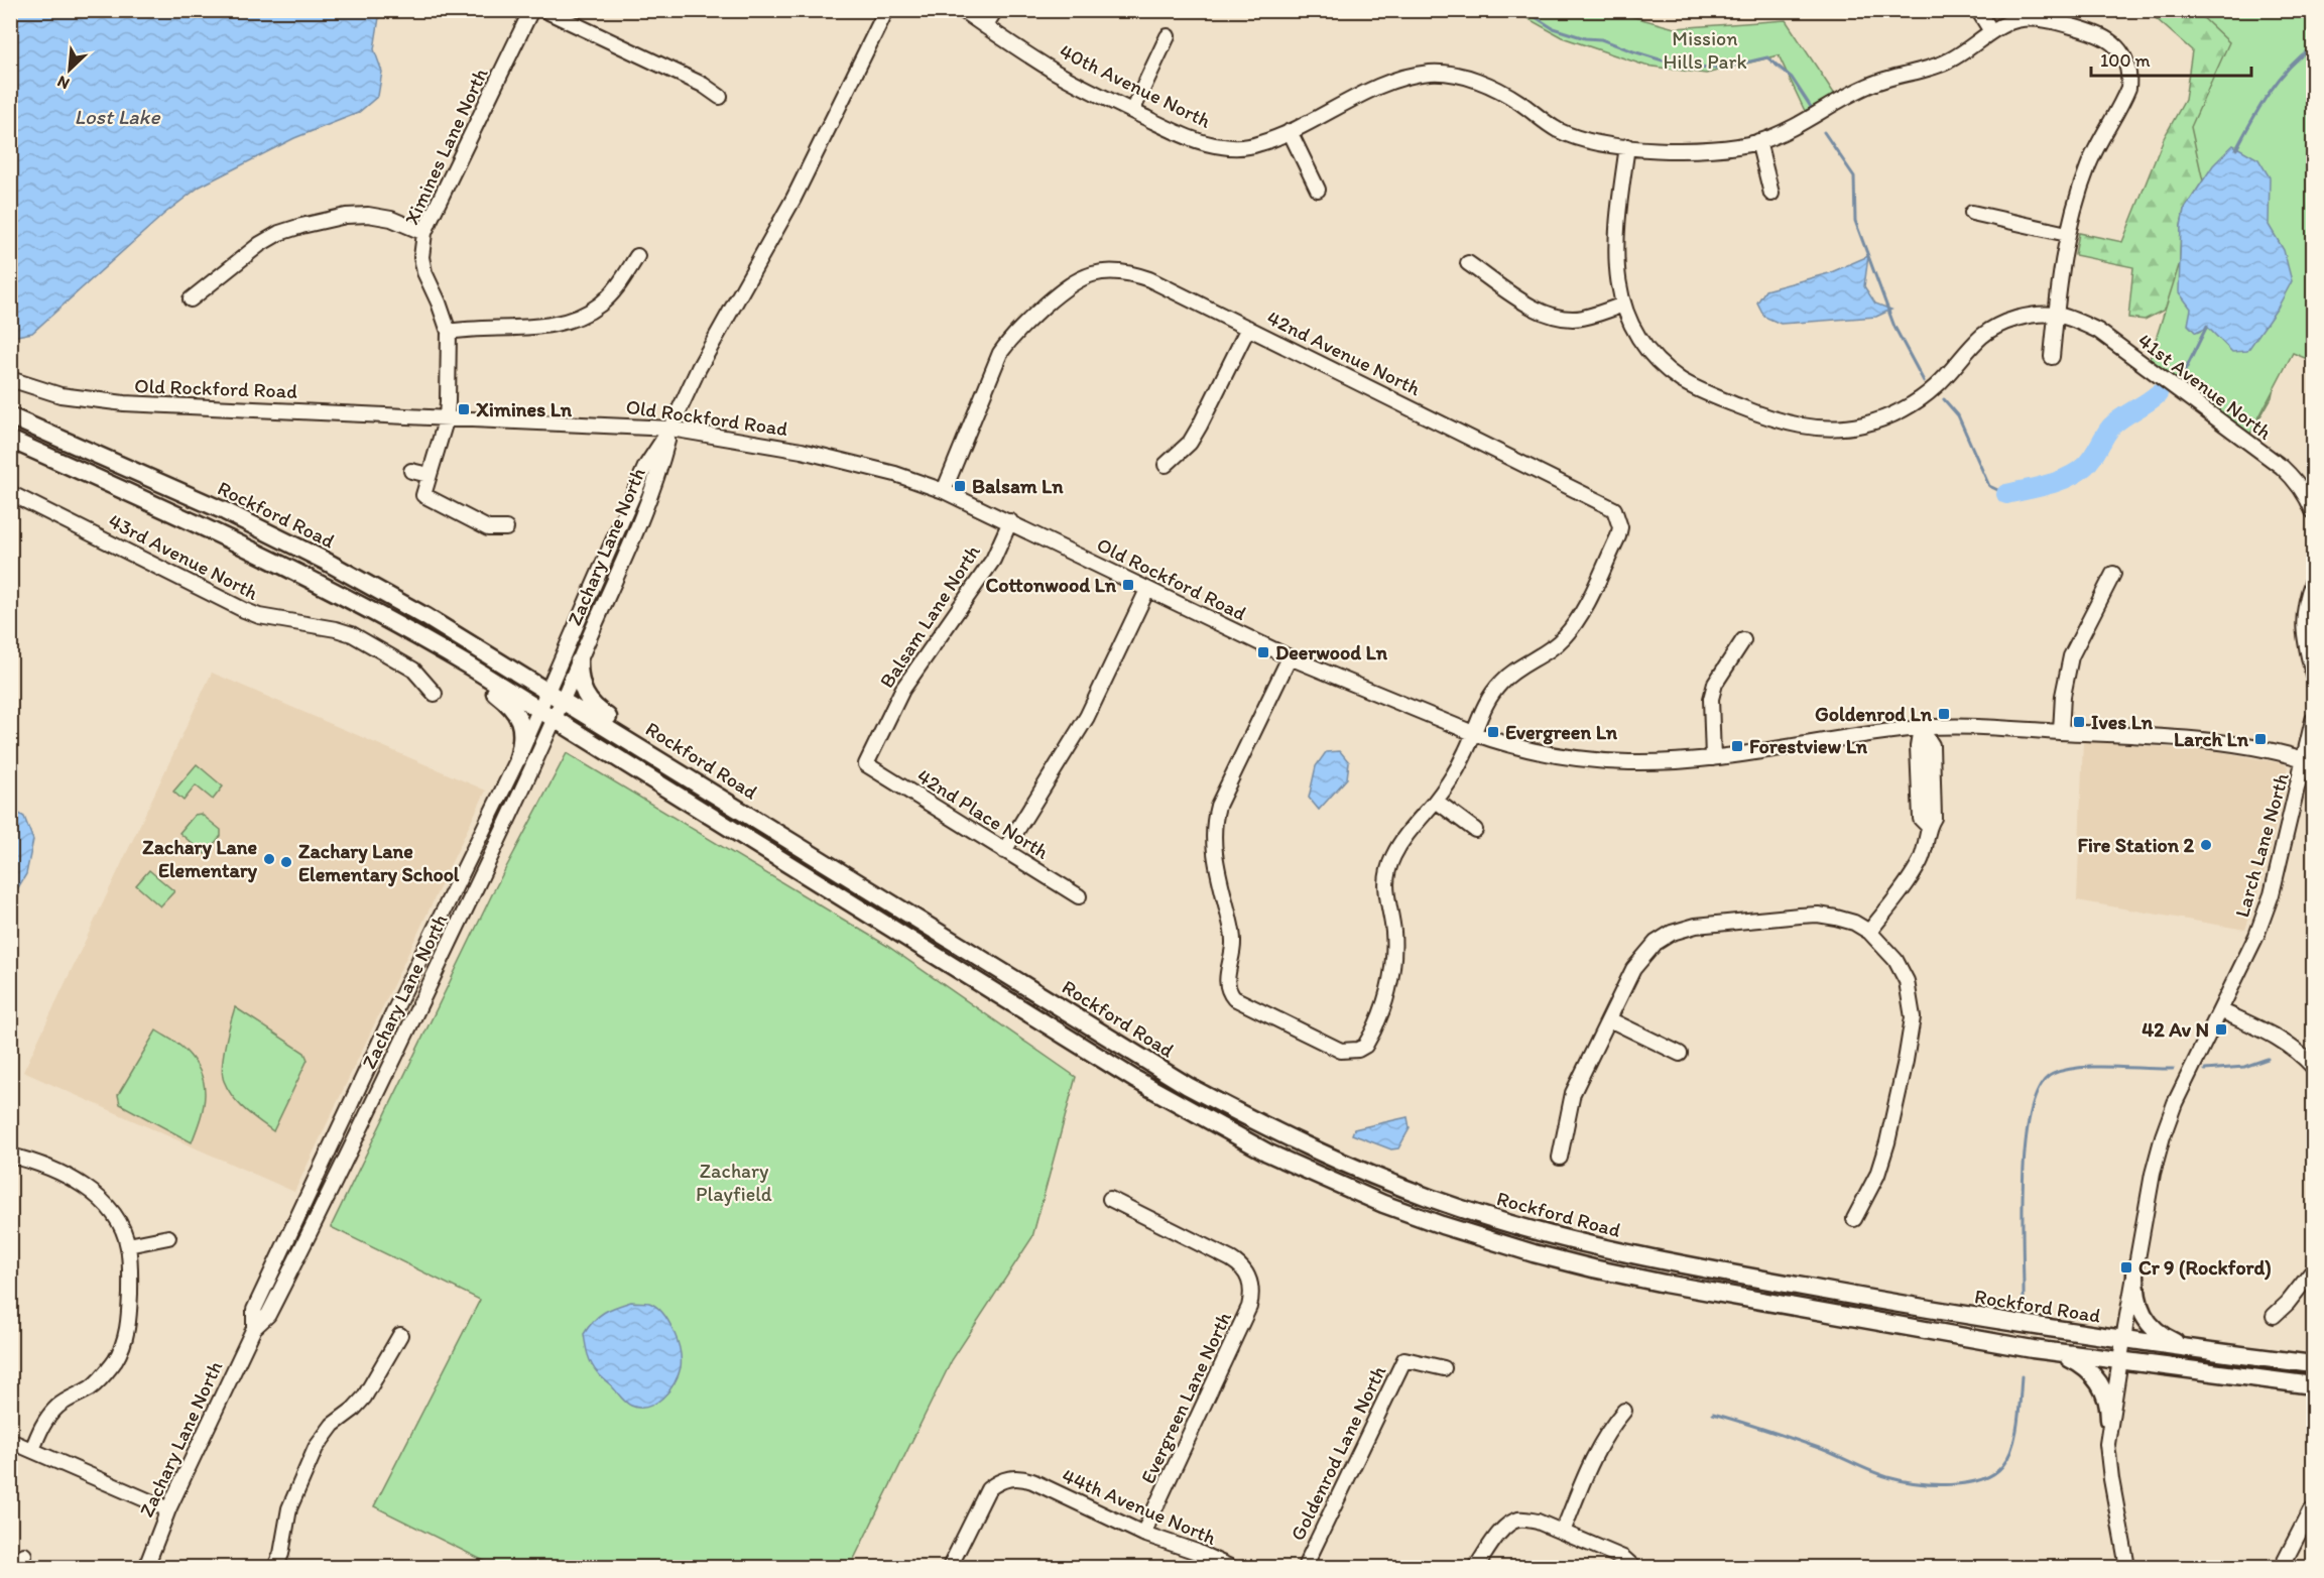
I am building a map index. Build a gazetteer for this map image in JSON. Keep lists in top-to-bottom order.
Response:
{
  "streets": {
    "main road": ["Rockford Road"],
    "street": [
      "40th Avenue North",
      "Ximines Lane North",
      "42nd Avenue North",
      "41st Avenue North",
      "Old Rockford Road",
      "Zachary Lane North",
      "43rd Avenue North",
      "Balsam Lane North",
      "42nd Place North",
      "Larch Lane North",
      "Evergreen Lane North",
      "Goldenrod Lane North",
      "44th Avenue North"
    ]
  },
  "crossings": [
    ["Ximines Lane North", "Old Rockford Road"],
    ["42nd Avenue North", "Old Rockford Road"],
    ["Old Rockford Road", "Zachary Lane North"],
    ["Old Rockford Road", "Balsam Lane North"],
    ["Old Rockford Road", "Larch Lane North"],
    ["Rockford Road", "Zachary Lane North"],
    ["Rockford Road", "Larch Lane North"],
    ["Balsam Lane North", "42nd Place North"],
    ["Evergreen Lane North", "44th Avenue North"]
  ],
  "water": ["Lost Lake"],
  "parks": ["Mission Hills Park", "Zachary Playfield"],
  "places": {
    "transit": [
      "Ximines Ln",
      "Balsam Ln",
      "Cottonwood Ln",
      "Deerwood Ln",
      "Goldenrod Ln",
      "Ives Ln",
      "Evergreen Ln",
      "Larch Ln",
      "Forestview Ln",
      "42 Av N",
      "Cr 9 (Rockford)"
    ],
    "other": ["Fire Station 2", "Zachary Lane Elementary", "Zachary Lane Elementary School"]
  },
  "scale_bar": "100 m",
  "north": "bottom left"
}
